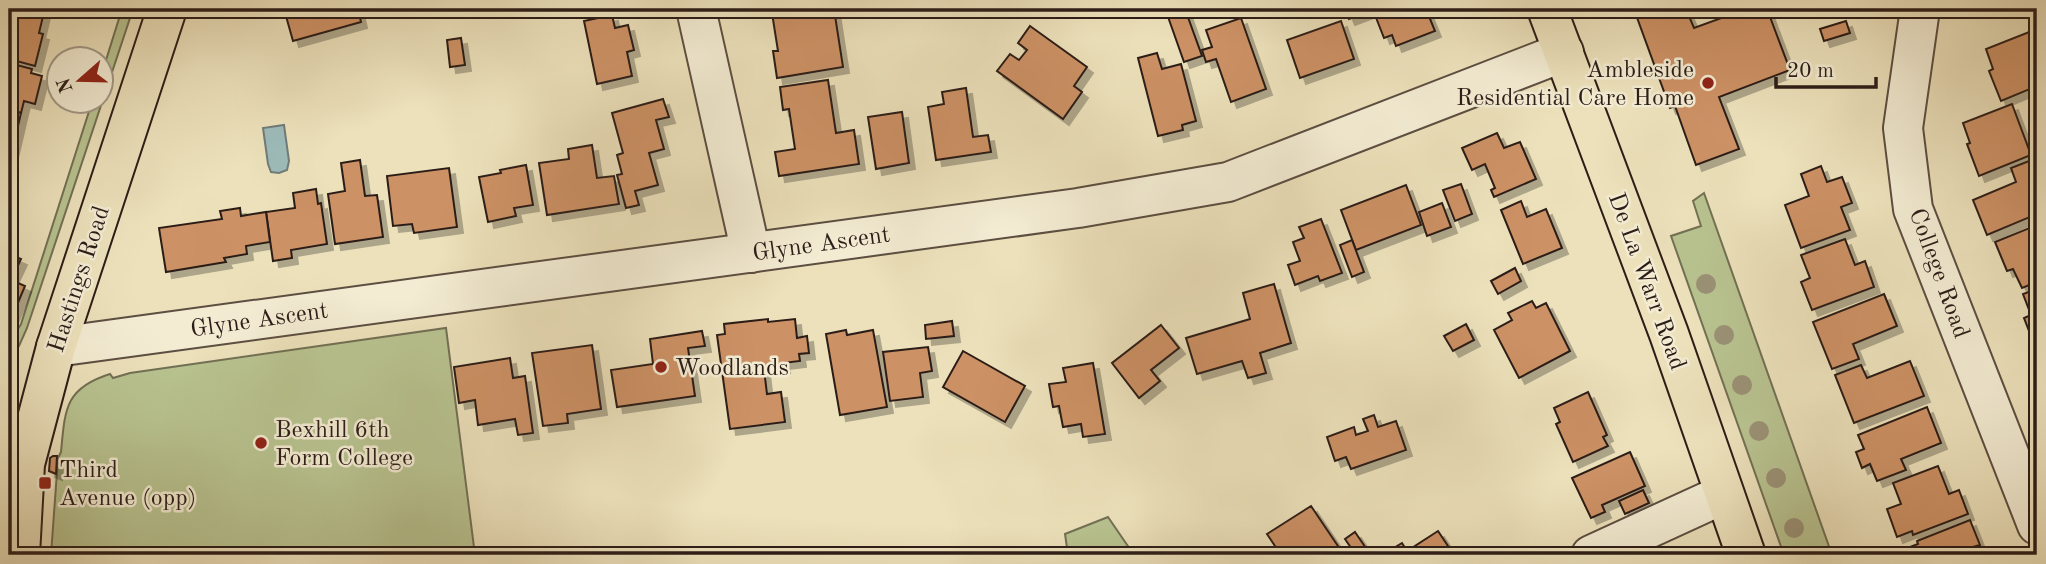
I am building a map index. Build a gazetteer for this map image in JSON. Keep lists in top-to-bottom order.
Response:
{
  "streets": {
    "main road": ["Hastings Road", "De La Warr Road"],
    "street": ["Glyne Ascent", "College Road"]
  },
  "crossings": [
    ["Glyne Ascent", "Hastings Road"],
    ["Glyne Ascent", "De La Warr Road"]
  ],
  "places": {
    "other": ["Ambleside Residential Care Home", "Woodlands", "Bexhill 6th Form College"],
    "transit": ["Third Avenue (opp)"]
  },
  "scale_bar": "20 m",
  "north": "left"
}
